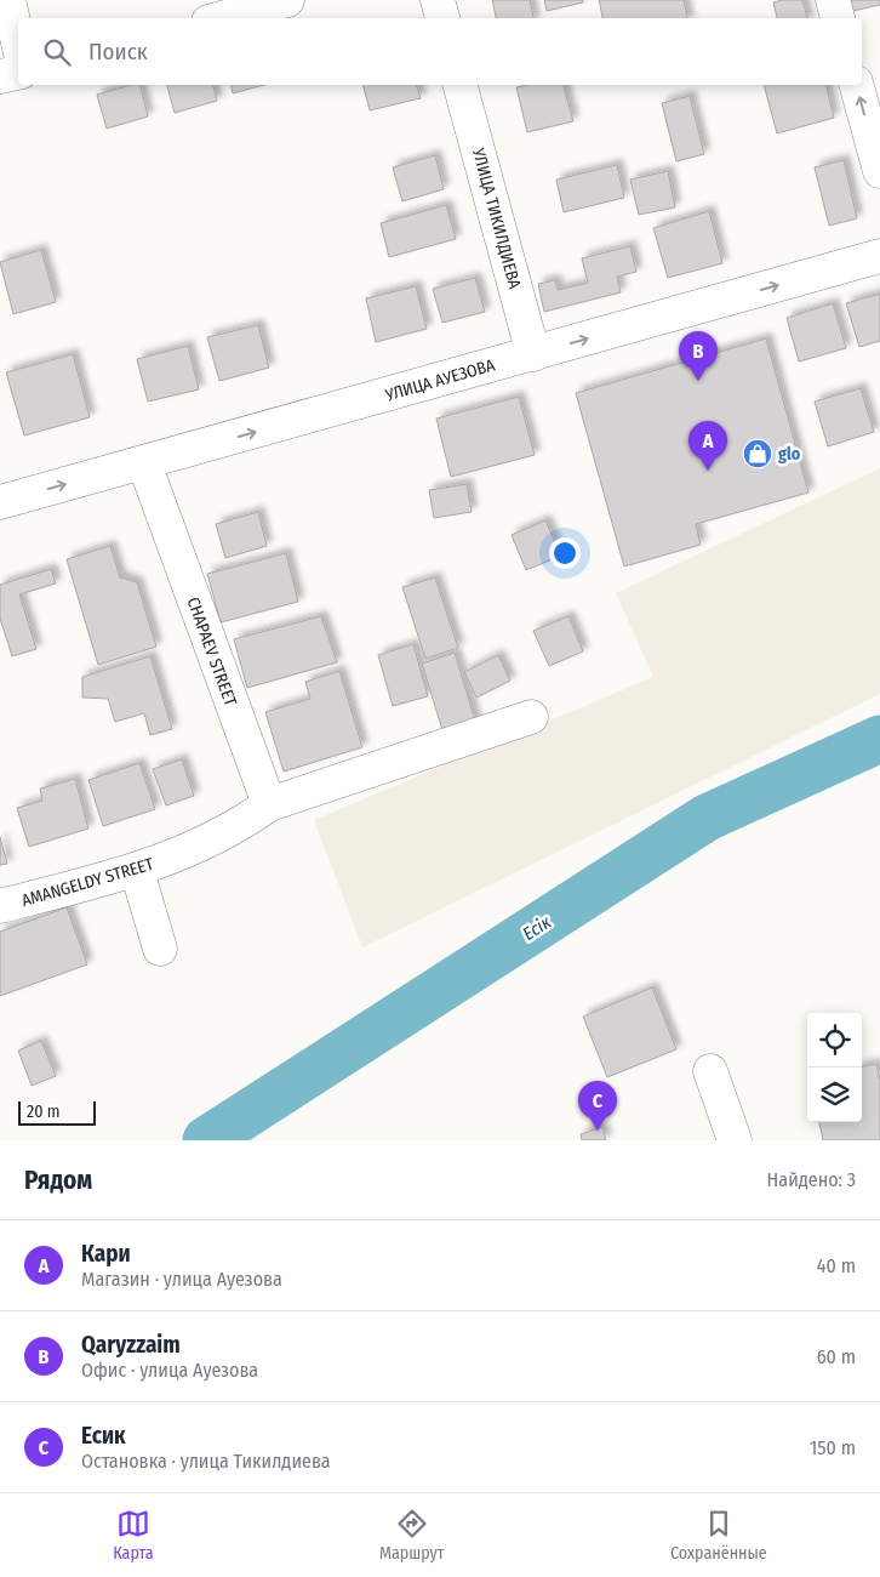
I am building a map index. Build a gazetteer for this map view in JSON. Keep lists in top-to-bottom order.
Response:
{
  "streets": {
    "street": [
      "УЛИЦА ТИКИЛДИЕВА",
      "УЛИЦА АУЕЗОВА",
      "CHAPAEV STREET",
      "AMANGELDY STREET"
    ]
  },
  "crossings": [
    ["УЛИЦА ТИКИЛДИЕВА", "УЛИЦА АУЕЗОВА"],
    ["УЛИЦА АУЕЗОВА", "CHAPAEV STREET"],
    ["CHAPAEV STREET", "AMANGELDY STREET"]
  ],
  "one_way": ["УЛИЦА АУЕЗОВА"],
  "water": ["Есік"],
  "places": {
    "shop": ["glo"]
  },
  "scale_bar": "20 m",
  "page": {
    "search": "Поиск",
    "pins": ["B", "A", "C"],
    "scale": "20 m",
    "heading": ["Рядом", "Найдено: 3"],
    "list": [
      {
        "mark": "A",
        "name": "Кари",
        "note": "Магазин · улица Ауезова",
        "value": "40 m"
      },
      {
        "mark": "B",
        "name": "Qaryzzaim",
        "note": "Офис · улица Ауезова",
        "value": "60 m"
      },
      {
        "mark": "C",
        "name": "Есик",
        "note": "Остановка · улица Тикилдиева",
        "value": "150 m"
      }
    ],
    "nav": ["Карта", "Маршрут", "Сохранённые"]
  }
}
